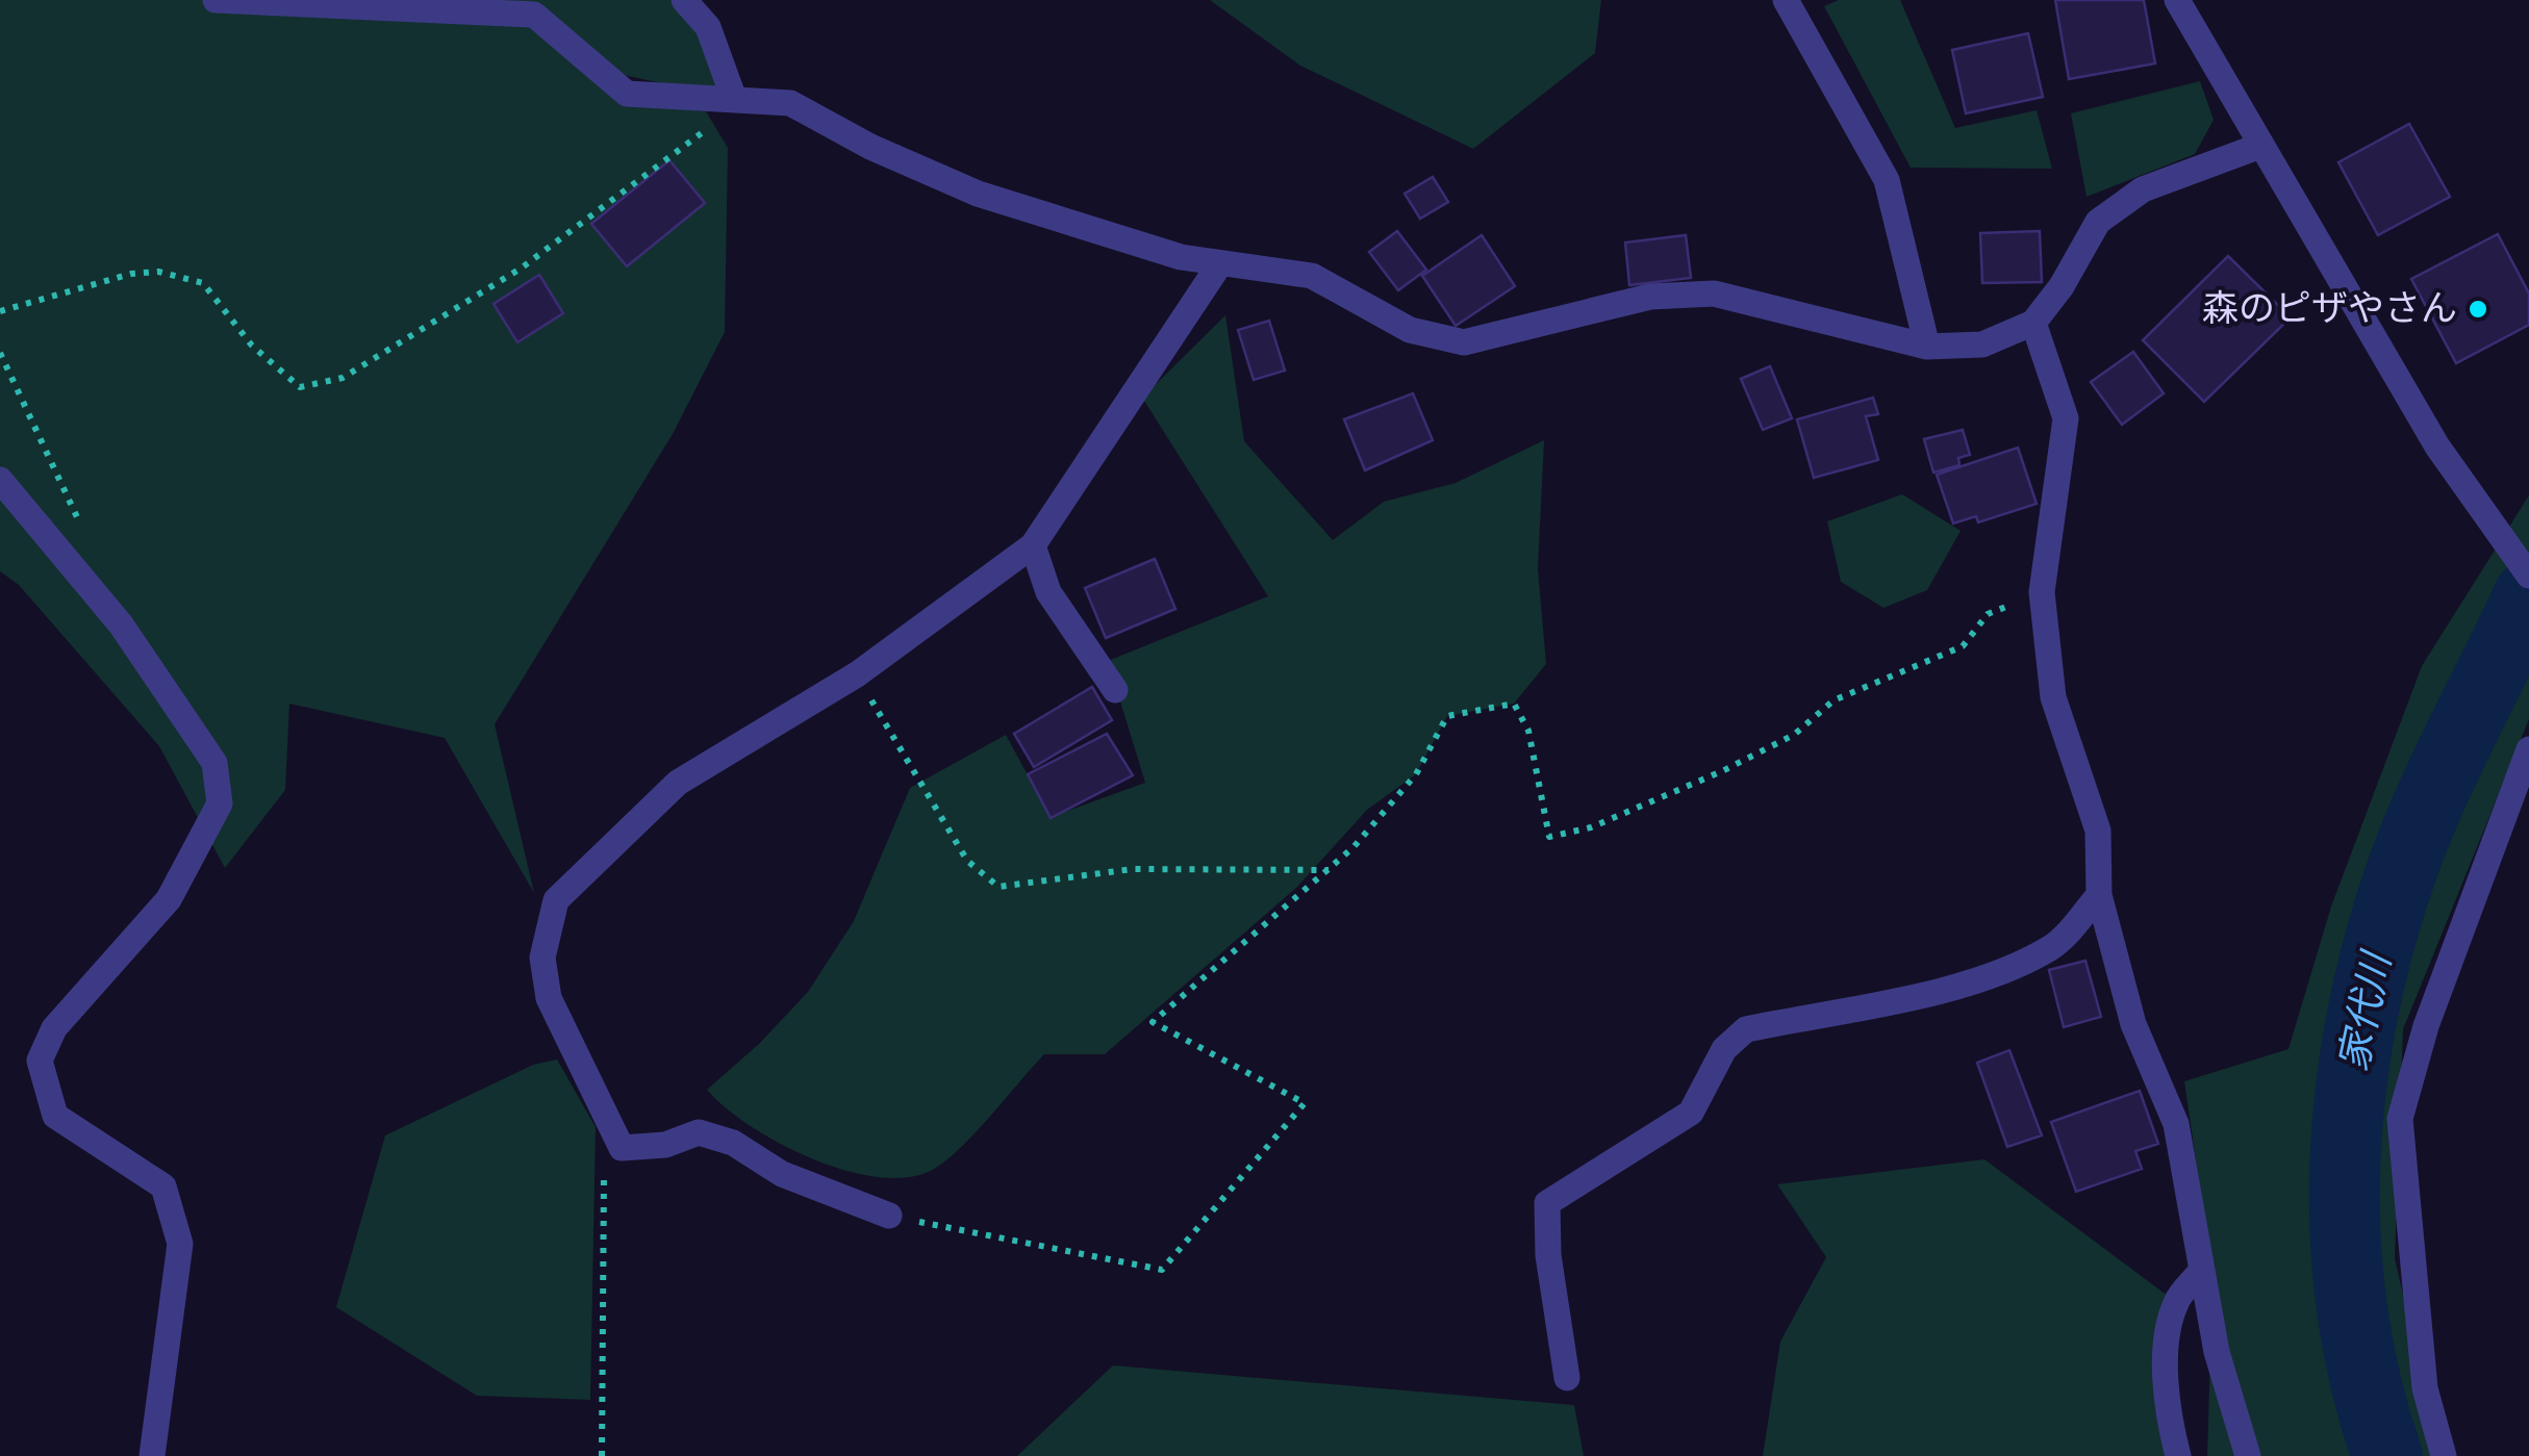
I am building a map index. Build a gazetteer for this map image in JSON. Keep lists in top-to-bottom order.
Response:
{
  "water": ["家代川"],
  "places": ["森のピザやさん"]
}
